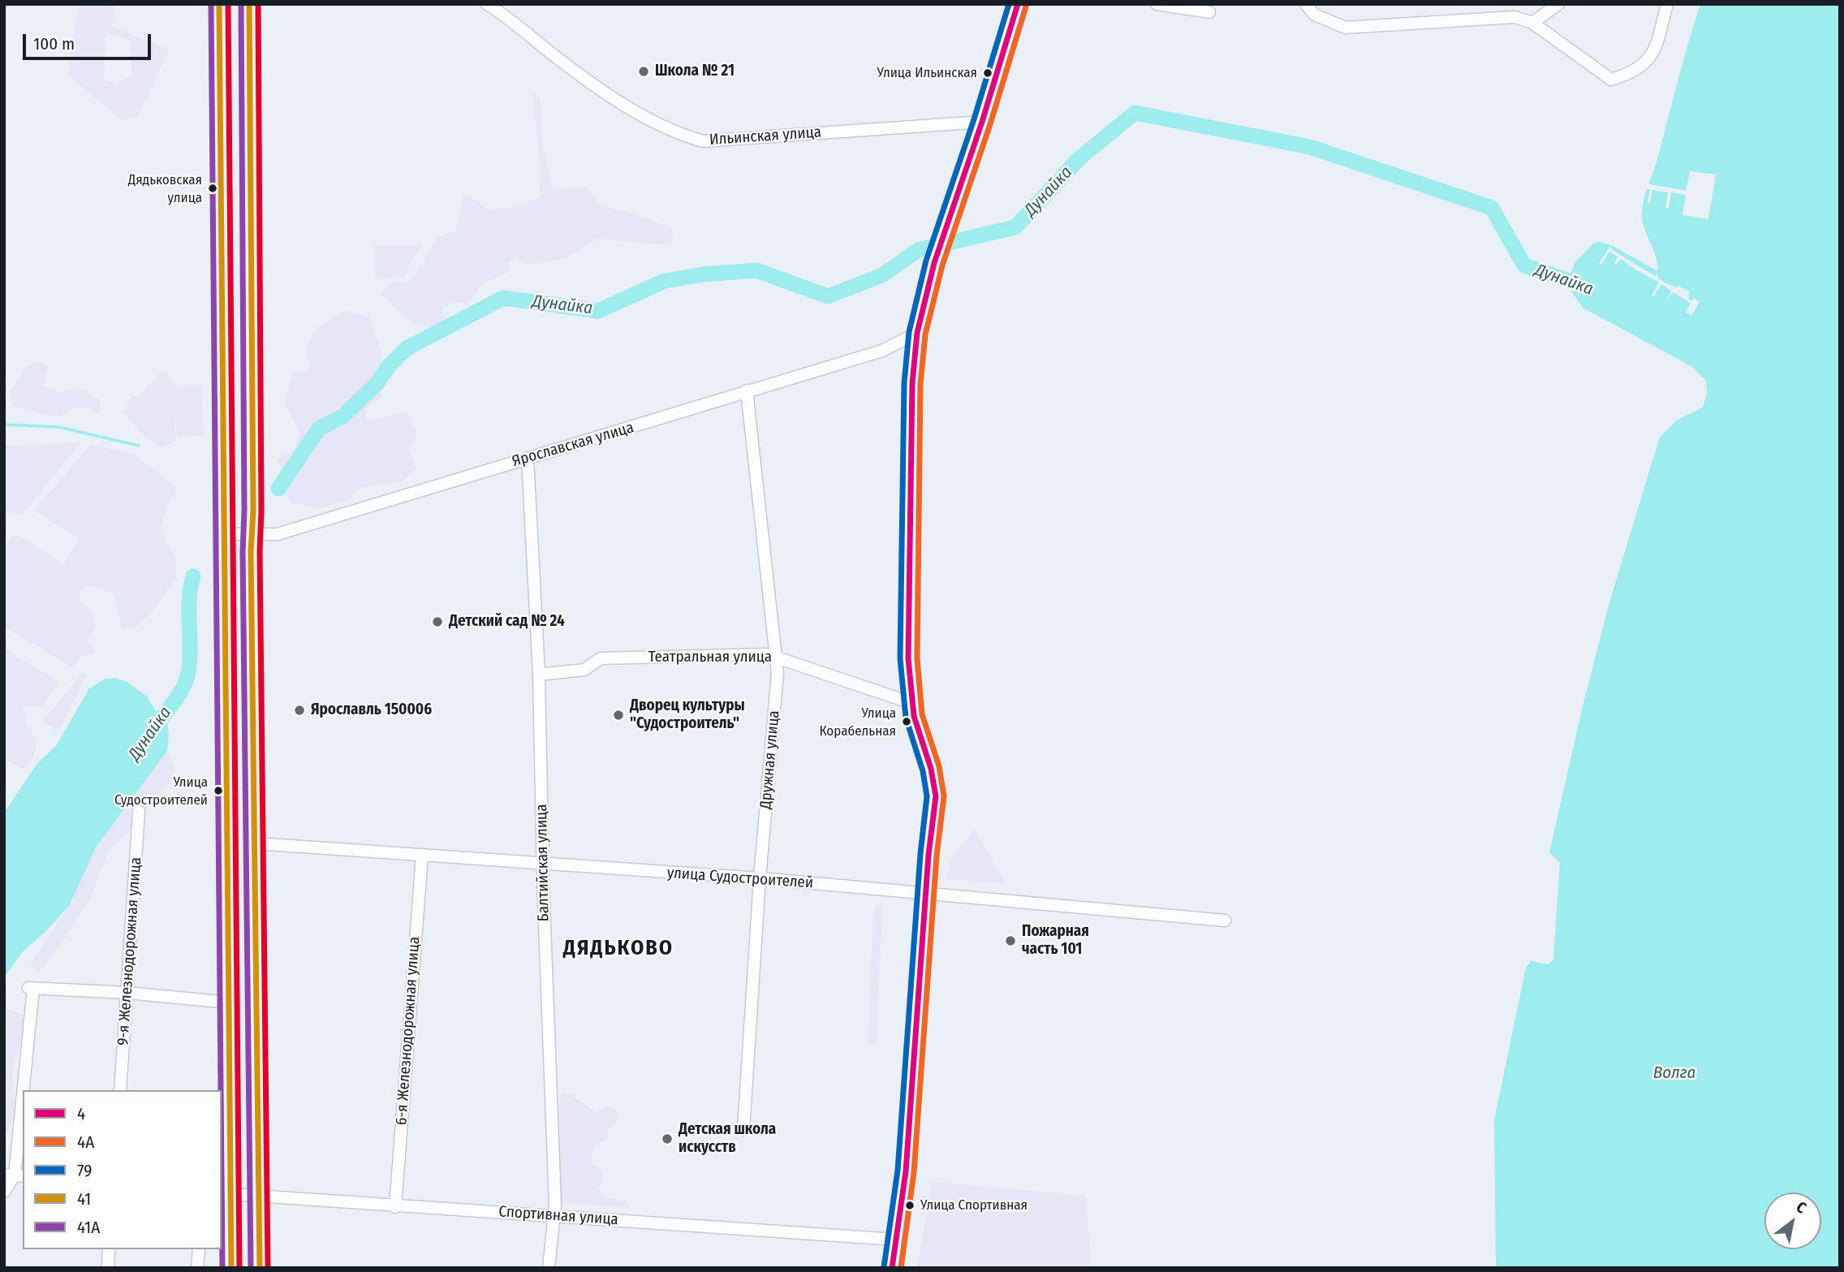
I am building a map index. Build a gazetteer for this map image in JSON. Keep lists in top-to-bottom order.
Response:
{
  "streets": {
    "street": [
      "Ильинская улица",
      "Ярославская улица",
      "Театральная улица",
      "Дружная улица",
      "Балтийская улица",
      "улица Судостроителей",
      "9-я Железнодорожная улица",
      "6-я Железнодорожная улица",
      "Спортивная улица"
    ]
  },
  "crossings": [
    ["Ярославская улица", "Дружная улица"],
    ["Ярославская улица", "Балтийская улица"],
    ["Театральная улица", "Дружная улица"],
    ["Театральная улица", "Балтийская улица"],
    ["Дружная улица", "улица Судостроителей"],
    ["Балтийская улица", "улица Судостроителей"],
    ["Балтийская улица", "Спортивная улица"],
    ["улица Судостроителей", "6-я Железнодорожная улица"],
    ["6-я Железнодорожная улица", "Спортивная улица"]
  ],
  "districts": ["ДЯДЬКОВО"],
  "water": ["Дунайка", "Волга"],
  "places": [
    "Школа № 21",
    "Улица Ильинская",
    "Дядьковская улица",
    "Детский сад № 24",
    "Ярославль 150006",
    "Дворец культуры \"Судостроитель\"",
    "Улица Корабельная",
    "Улица Судостроителей",
    "Пожарная часть 101",
    "Детская школа искусств",
    "Улица Спортивная"
  ],
  "lines": [
    "transit line 4",
    "transit line 79",
    "transit line 41",
    "transit line 41А",
    "transit line 4А"
  ],
  "legend": [
    "4",
    "4А",
    "79",
    "41",
    "41А"
  ],
  "scale_bar": "100 m",
  "north": "top right"
}
